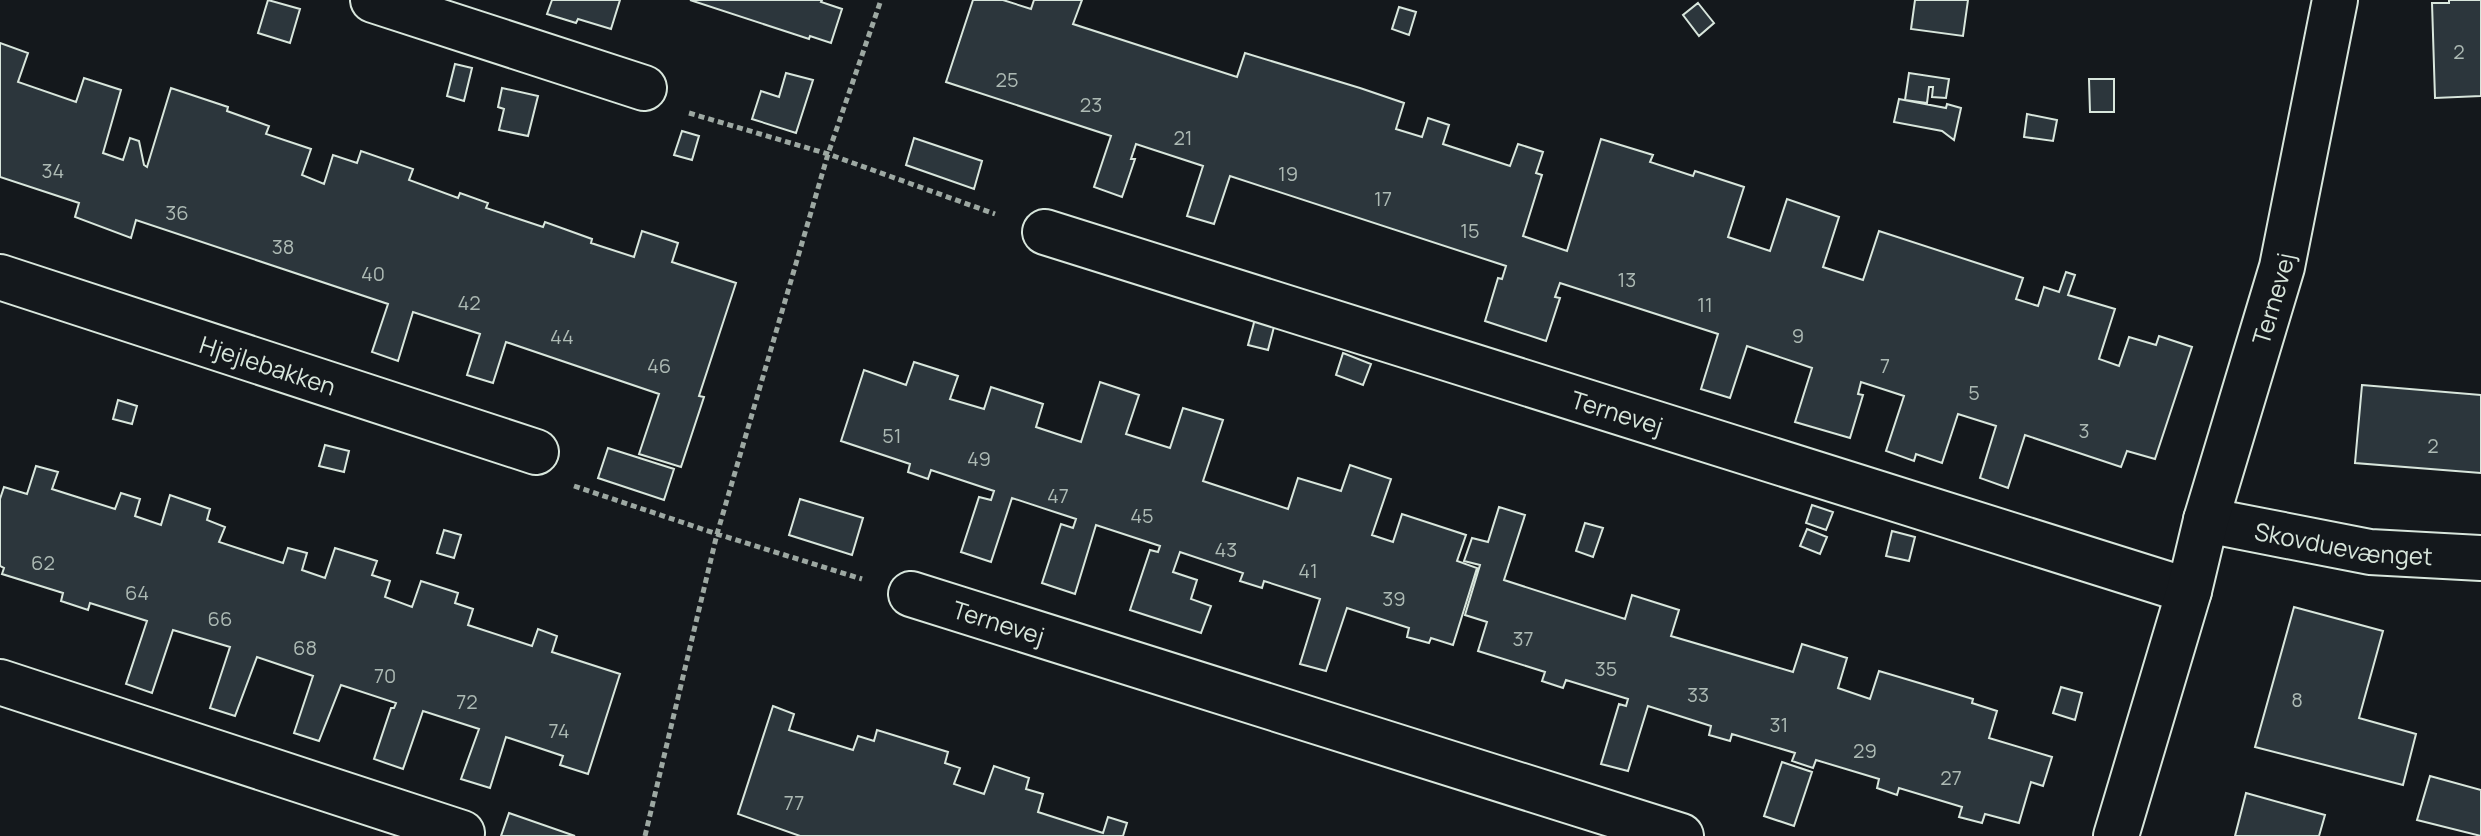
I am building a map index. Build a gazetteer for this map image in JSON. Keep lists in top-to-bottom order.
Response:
{
  "streets": {
    "street": ["Ternevej", "Hjejlebakken", "Skovduevænget"]
  },
  "crossings": [
    ["Ternevej", "Skovduevænget"]
  ],
  "house_numbers": [
    "2",
    "25",
    "23",
    "21",
    "34",
    "19",
    "17",
    "36",
    "15",
    "38",
    "40",
    "13",
    "42",
    "11",
    "9",
    "44",
    "46",
    "7",
    "5",
    "3",
    "51",
    "2",
    "49",
    "47",
    "45",
    "43",
    "62",
    "41",
    "64",
    "39",
    "66",
    "37",
    "68",
    "35",
    "70",
    "33",
    "8",
    "72",
    "31",
    "74",
    "29",
    "27",
    "77"
  ]
}
